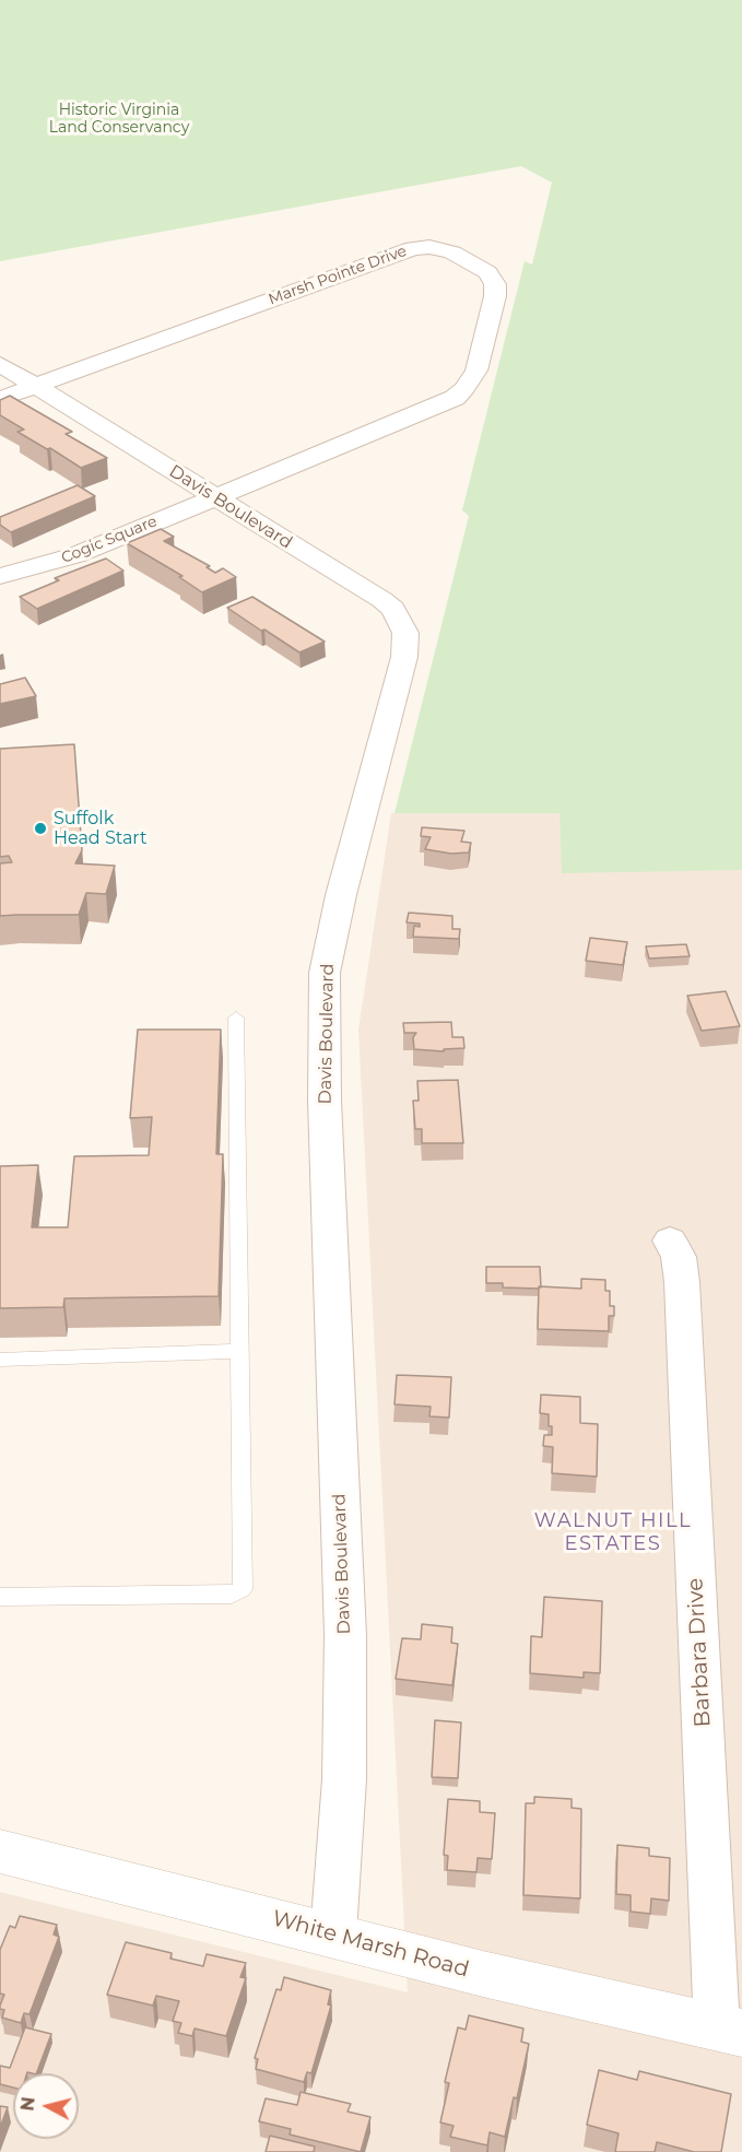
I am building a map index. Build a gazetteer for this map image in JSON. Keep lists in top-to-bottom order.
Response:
{
  "streets": {
    "street": [
      "Marsh Pointe Drive",
      "Davis Boulevard",
      "Cogic Square",
      "Barbara Drive",
      "White Marsh Road"
    ]
  },
  "crossings": [
    ["Marsh Pointe Drive", "Davis Boulevard"],
    ["Marsh Pointe Drive", "Cogic Square"],
    ["Davis Boulevard", "Cogic Square"],
    ["Davis Boulevard", "White Marsh Road"],
    ["Barbara Drive", "White Marsh Road"]
  ],
  "districts": ["WALNUT HILL ESTATES"],
  "parks": ["Historic Virginia Land Conservancy"],
  "places": ["Suffolk Head Start"],
  "north": "left"
}
